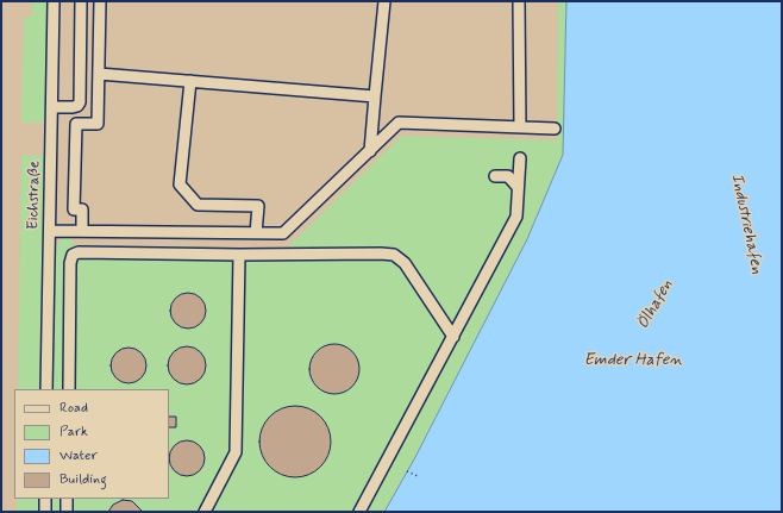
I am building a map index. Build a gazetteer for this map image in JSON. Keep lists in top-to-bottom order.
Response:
{
  "streets": {
    "street": ["Eichstraße"]
  },
  "water": ["Industriehafen", "Ölhafen", "Emder Hafen"],
  "legend": [
    "Road",
    "Park",
    "Water",
    "Building"
  ]
}
